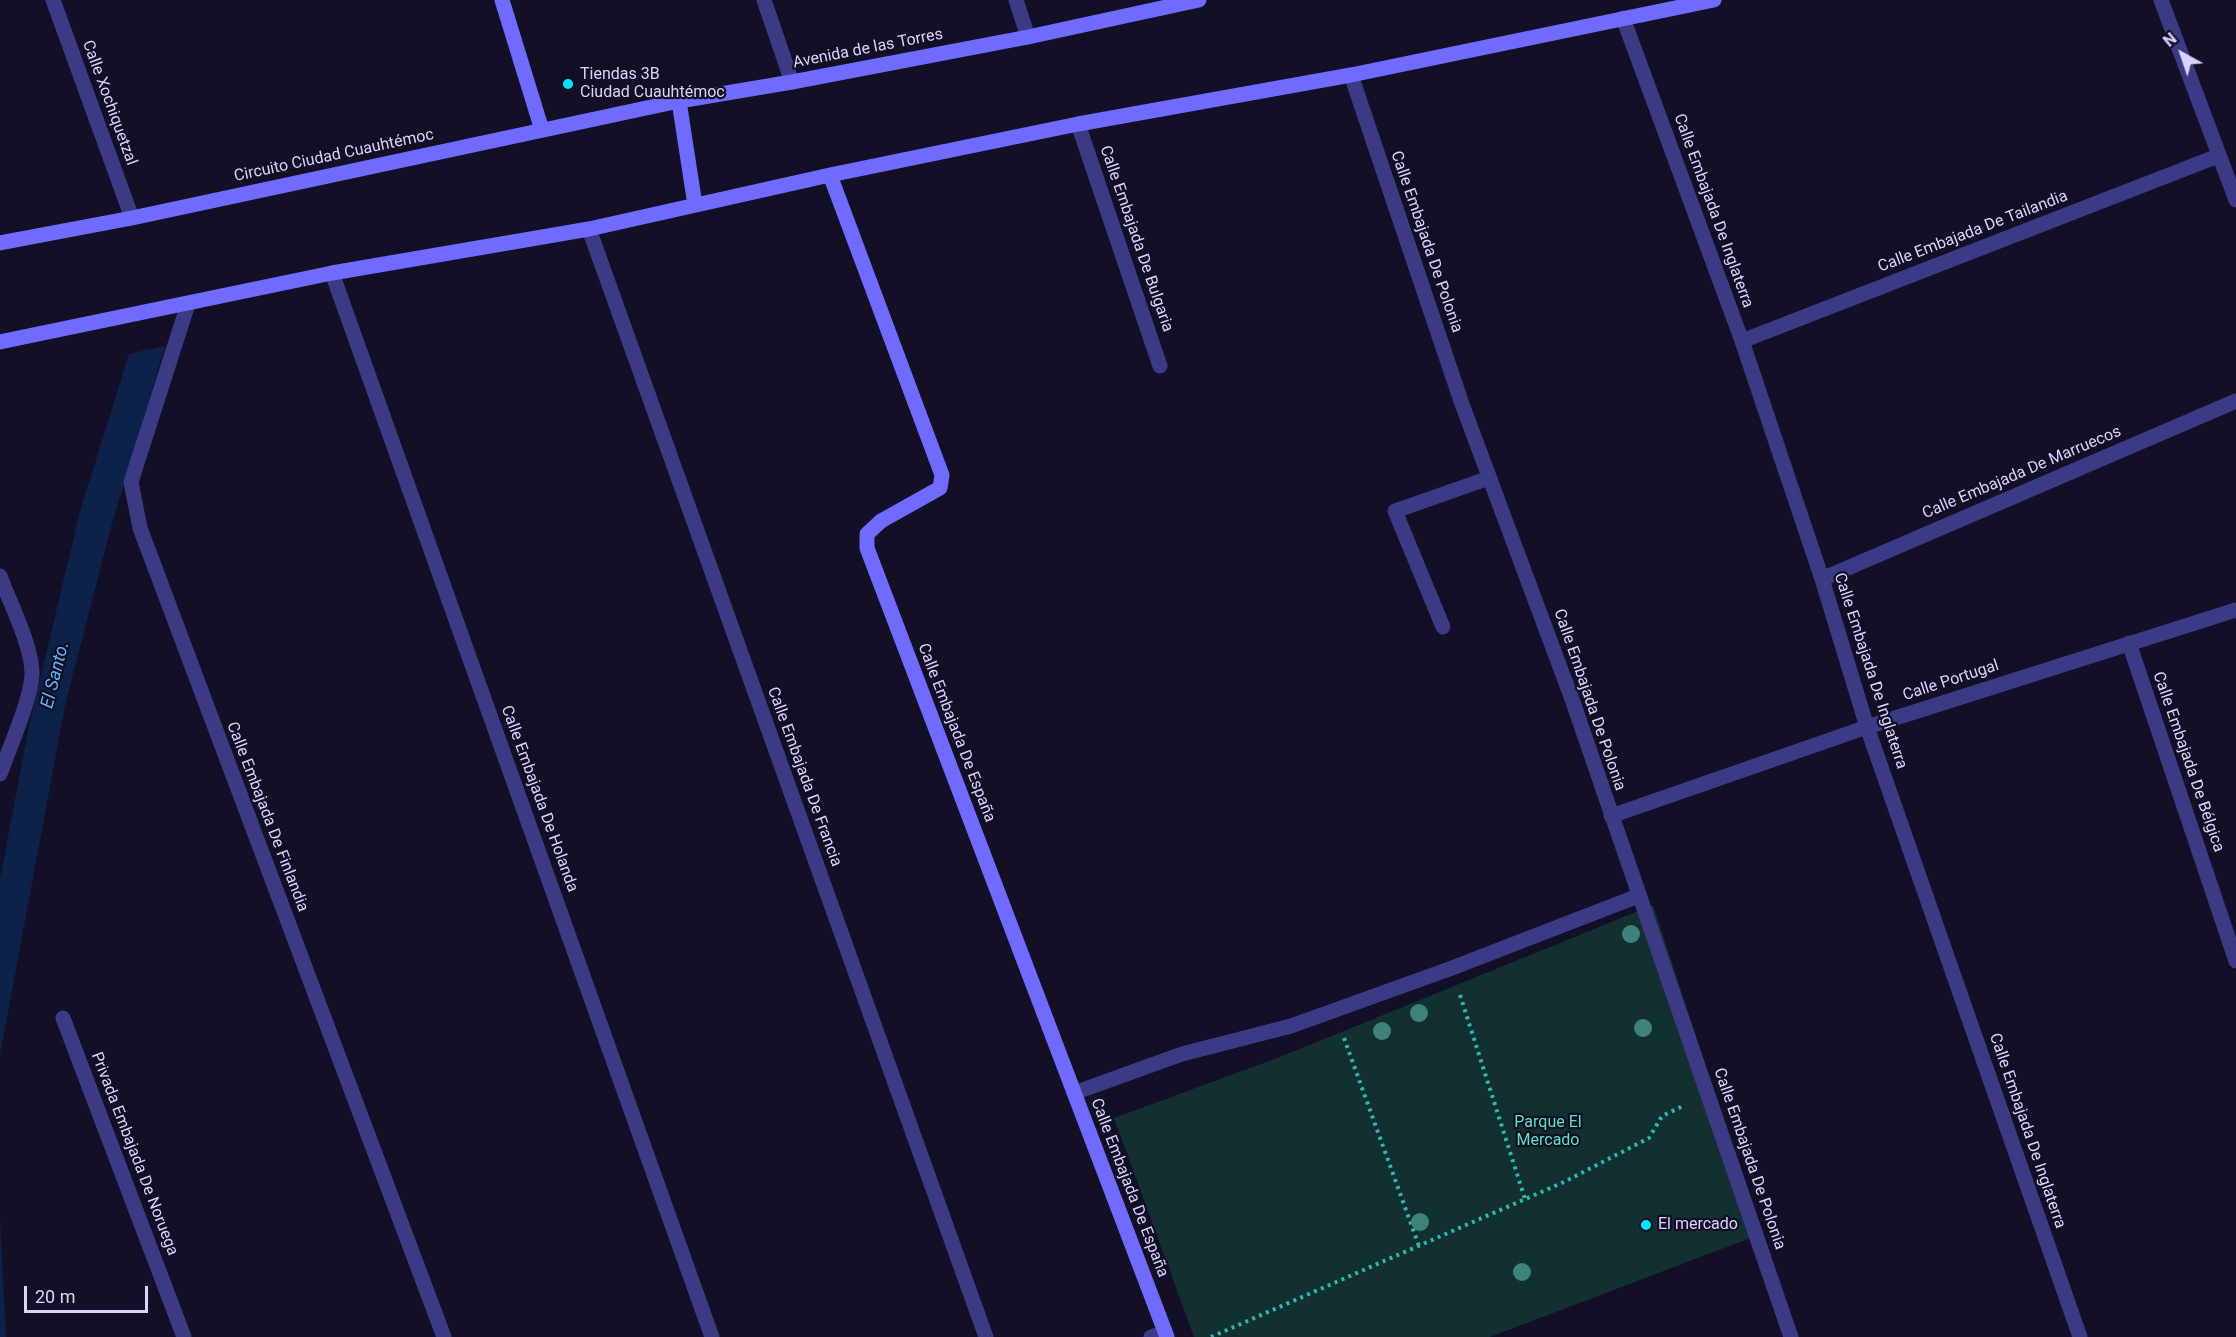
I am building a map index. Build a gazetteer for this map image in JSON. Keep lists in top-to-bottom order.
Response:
{
  "streets": {
    "main road": ["Avenida de las Torres", "Circuito Ciudad Cuauhtémoc", "Calle Embajada De España"],
    "street": [
      "Calle Xochiquetzal",
      "Calle Embajada De Inglaterra",
      "Calle Embajada De Tailandia",
      "Calle Embajada De Bulgaria",
      "Calle Embajada De Polonia",
      "Calle Embajada De Marruecos",
      "Calle Portugal",
      "Calle Embajada De Bélgica",
      "Calle Embajada De Francia",
      "Calle Embajada De Holanda",
      "Calle Embajada De Finlandia",
      "Privada Embajada De Noruega"
    ]
  },
  "crossings": [
    ["Avenida de las Torres", "Circuito Ciudad Cuauhtémoc"],
    ["Calle Xochiquetzal", "Circuito Ciudad Cuauhtémoc"],
    ["Calle Embajada De Inglaterra", "Calle Embajada De Tailandia"],
    ["Calle Embajada De Inglaterra", "Calle Embajada De Marruecos"],
    ["Calle Embajada De Inglaterra", "Calle Portugal"],
    ["Calle Embajada De Polonia", "Calle Portugal"],
    ["Calle Portugal", "Calle Embajada De Bélgica"]
  ],
  "water": ["El Santo."],
  "parks": ["Parque El Mercado"],
  "places": ["Tiendas 3B Ciudad Cuauhtémoc", "El mercado"],
  "scale_bar": "20 m",
  "north": "top left"
}
